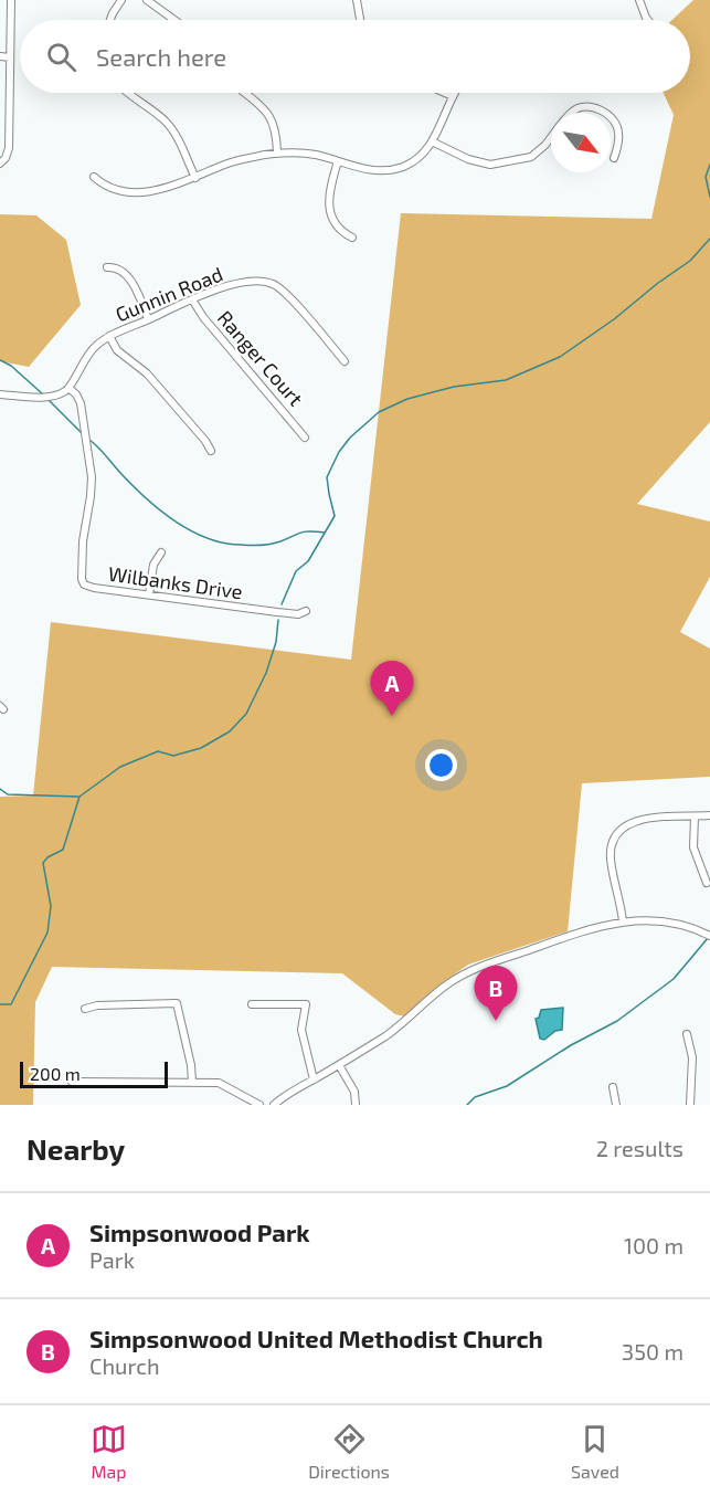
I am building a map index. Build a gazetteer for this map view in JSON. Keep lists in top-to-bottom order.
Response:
{
  "streets": {
    "street": ["Gunnin Road", "Ranger Court", "Wilbanks Drive"]
  },
  "crossings": [
    ["Gunnin Road", "Ranger Court"],
    ["Gunnin Road", "Wilbanks Drive"]
  ],
  "scale_bar": "200 m",
  "north": "bottom right",
  "page": {
    "search": "Search here",
    "pins": ["A", "B"],
    "scale": "200 m",
    "heading": ["Nearby", "2 results"],
    "list": [
      {
        "mark": "A",
        "name": "Simpsonwood Park",
        "note": "Park",
        "value": "100 m"
      },
      {
        "mark": "B",
        "name": "Simpsonwood United Methodist Church",
        "note": "Church",
        "value": "350 m"
      }
    ],
    "nav": ["Map", "Directions", "Saved"]
  }
}
